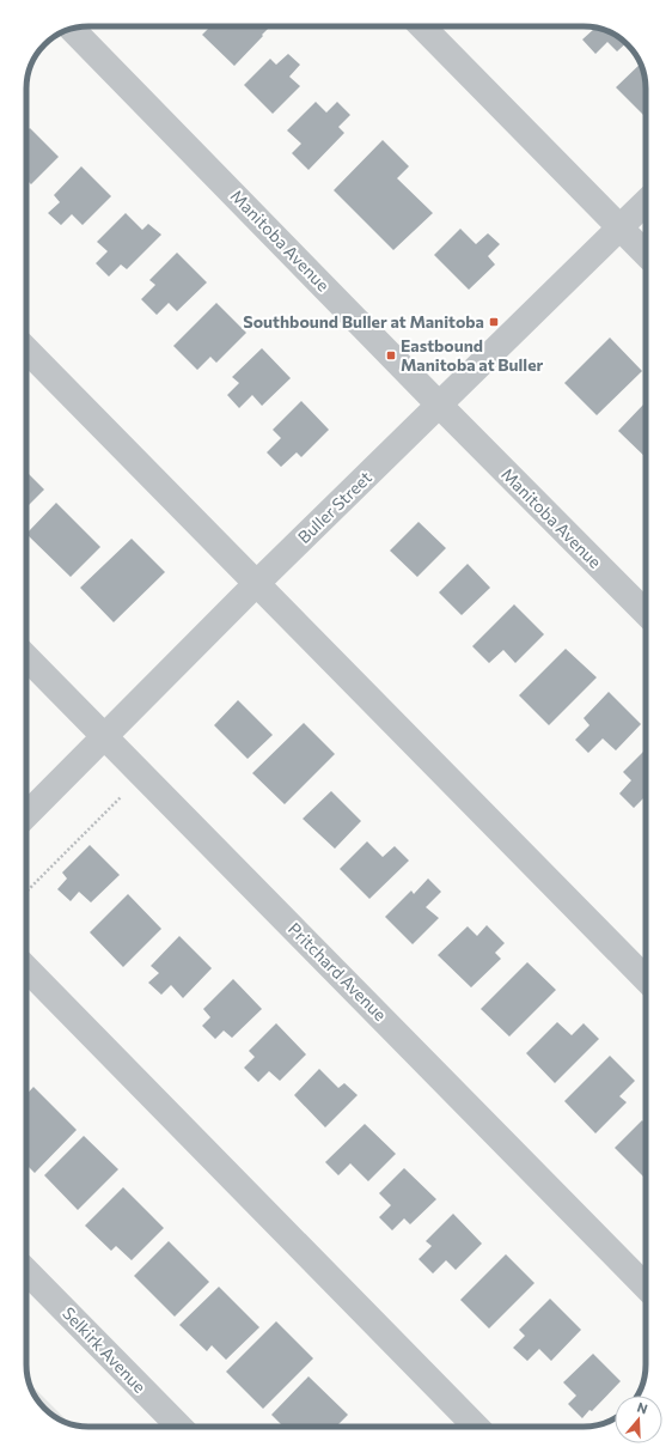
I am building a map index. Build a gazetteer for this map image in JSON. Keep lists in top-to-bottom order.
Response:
{
  "streets": {
    "street": [
      "Manitoba Avenue",
      "Buller Street",
      "Pritchard Avenue",
      "Selkirk Avenue"
    ]
  },
  "crossings": [
    ["Manitoba Avenue", "Buller Street"],
    ["Buller Street", "Pritchard Avenue"]
  ],
  "places": {
    "transit": ["Southbound Buller at Manitoba", "Eastbound Manitoba at Buller"]
  },
  "north": "top"
}
